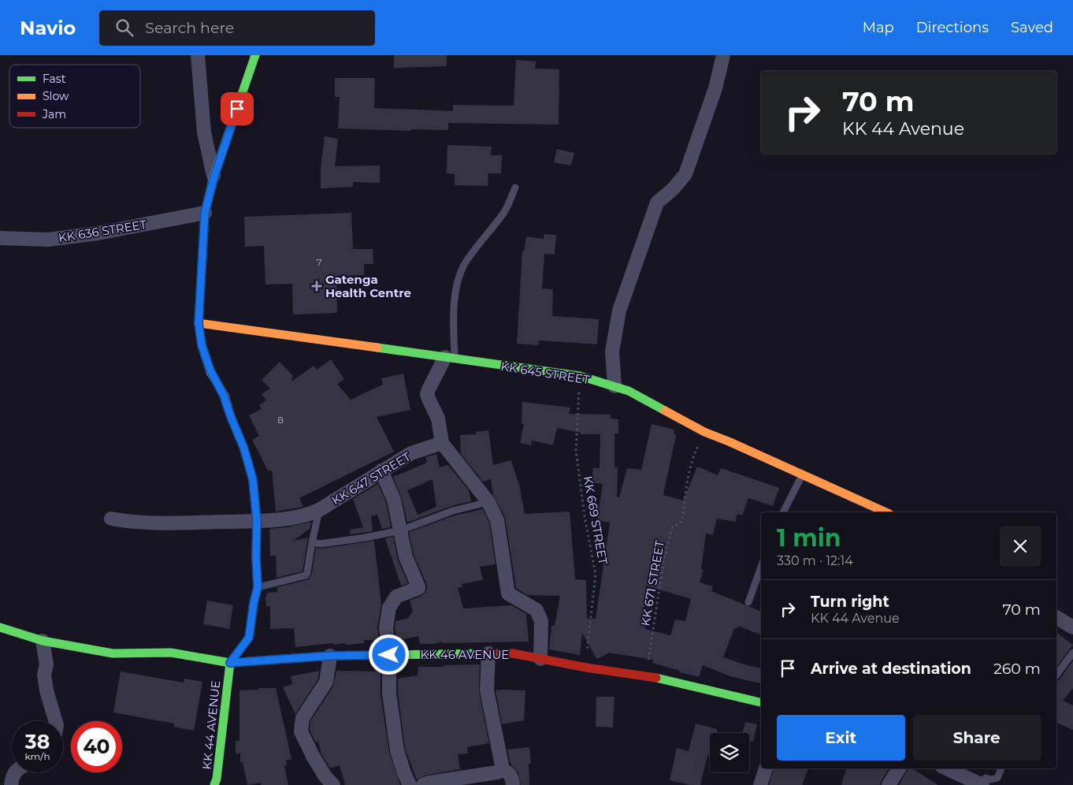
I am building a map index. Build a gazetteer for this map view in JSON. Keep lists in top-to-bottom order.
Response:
{
  "streets": {
    "street": [
      "KK 636 STREET",
      "KK 645 STREET",
      "KK 647 STREET",
      "KK 46 AVENUE",
      "KK 44 AVENUE"
    ],
    "path": ["KK 669 STREET", "KK 671 STREET"]
  },
  "crossings": [
    ["KK 645 STREET", "KK 669 STREET"],
    ["KK 645 STREET", "KK 671 STREET"],
    ["KK 669 STREET", "KK 46 AVENUE"],
    ["KK 671 STREET", "KK 46 AVENUE"],
    ["KK 46 AVENUE", "KK 44 AVENUE"]
  ],
  "places": {
    "health": ["Gatenga Health Centre"]
  },
  "house_numbers": ["7", "8"],
  "legend": ["Fast", "Slow", "Jam"],
  "page": {
    "header": "Navio",
    "search": "Search here",
    "nav": ["Map", "Directions", "Saved"],
    "turn": ["70 m", "KK 44 Avenue"],
    "heading": ["1 min", "330 m · 12:14"],
    "list": [
      {
        "name": "Turn right",
        "note": "KK 44 Avenue",
        "value": "70 m"
      },
      {
        "name": "Arrive at destination",
        "value": "260 m"
      }
    ],
    "buttons": ["Exit", "Share"],
    "speed": "38 km/h",
    "limit": "40"
  }
}
